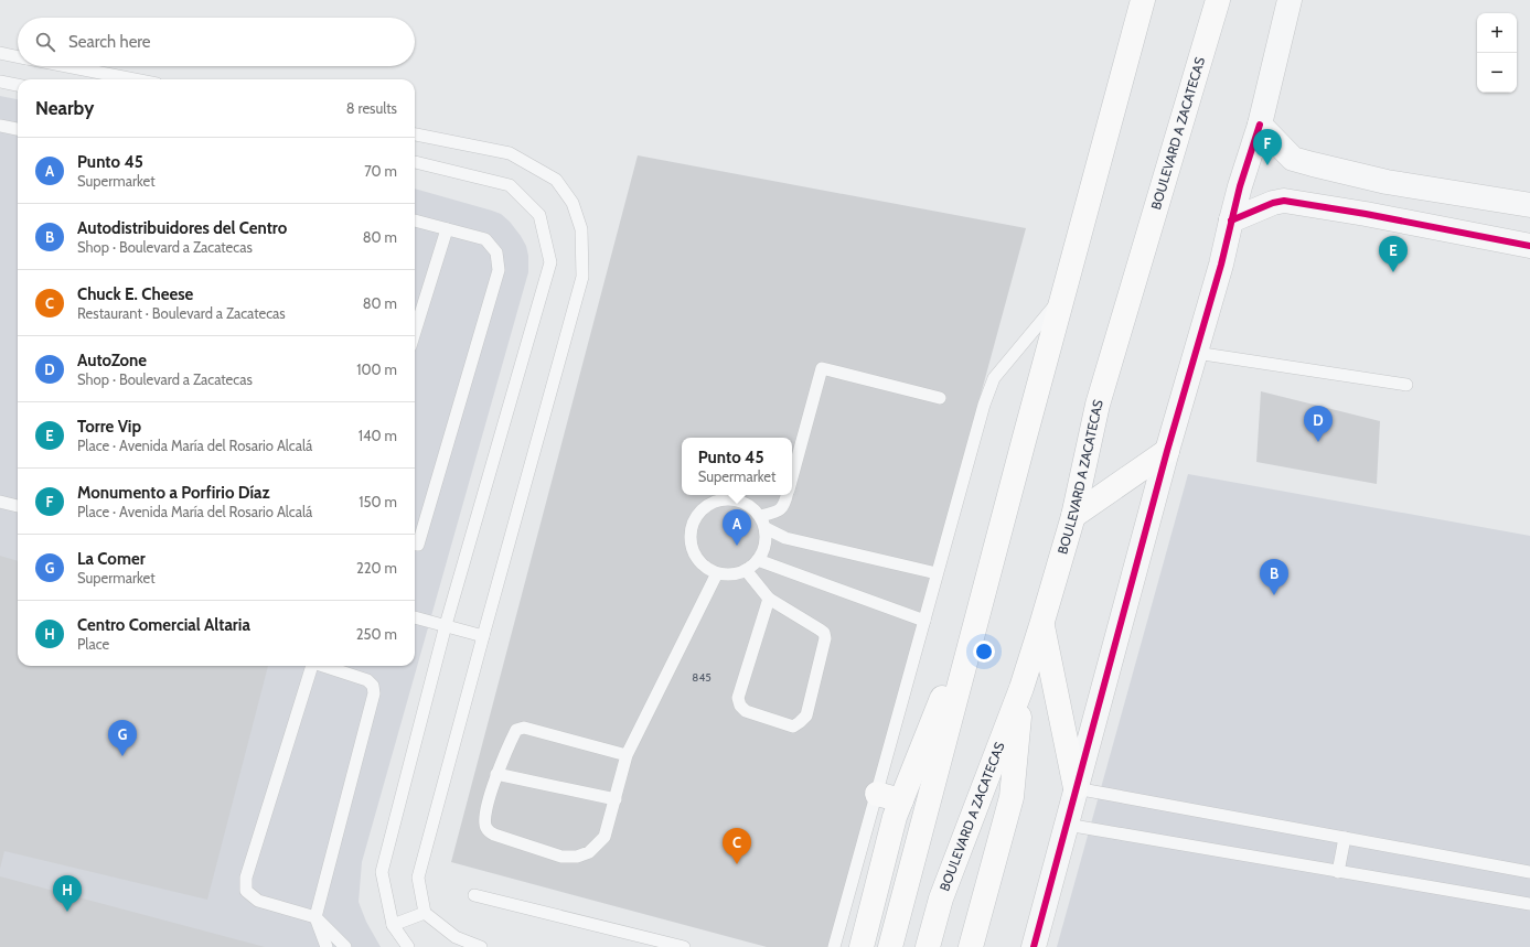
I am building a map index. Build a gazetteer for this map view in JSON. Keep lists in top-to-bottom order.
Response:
{
  "streets": {
    "main road": ["BOULEVARD A ZACATECAS"]
  },
  "house_numbers": ["845"],
  "page": {
    "map_buttons": ["+", "−"],
    "search": "Search here",
    "heading": ["Nearby", "8 results"],
    "pins": [
      "F",
      "E",
      "D",
      "A",
      "B",
      "G",
      "C",
      "H"
    ],
    "list": [
      {
        "mark": "A",
        "name": "Punto 45",
        "note": "Supermarket",
        "value": "70 m"
      },
      {
        "mark": "B",
        "name": "Autodistribuidores del Centro",
        "note": "Shop · Boulevard a Zacatecas",
        "value": "80 m"
      },
      {
        "mark": "C",
        "name": "Chuck E. Cheese",
        "note": "Restaurant · Boulevard a Zacatecas",
        "value": "80 m"
      },
      {
        "mark": "D",
        "name": "AutoZone",
        "note": "Shop · Boulevard a Zacatecas",
        "value": "100 m"
      },
      {
        "mark": "E",
        "name": "Torre Vip",
        "note": "Place · Avenida María del Rosario Alcalá",
        "value": "140 m"
      },
      {
        "mark": "F",
        "name": "Monumento a Porfirio Díaz",
        "note": "Place · Avenida María del Rosario Alcalá",
        "value": "150 m"
      },
      {
        "mark": "G",
        "name": "La Comer",
        "note": "Supermarket",
        "value": "220 m"
      },
      {
        "mark": "H",
        "name": "Centro Comercial Altaria",
        "note": "Place",
        "value": "250 m"
      }
    ],
    "popup": ["Punto 45", "Supermarket"]
  }
}
